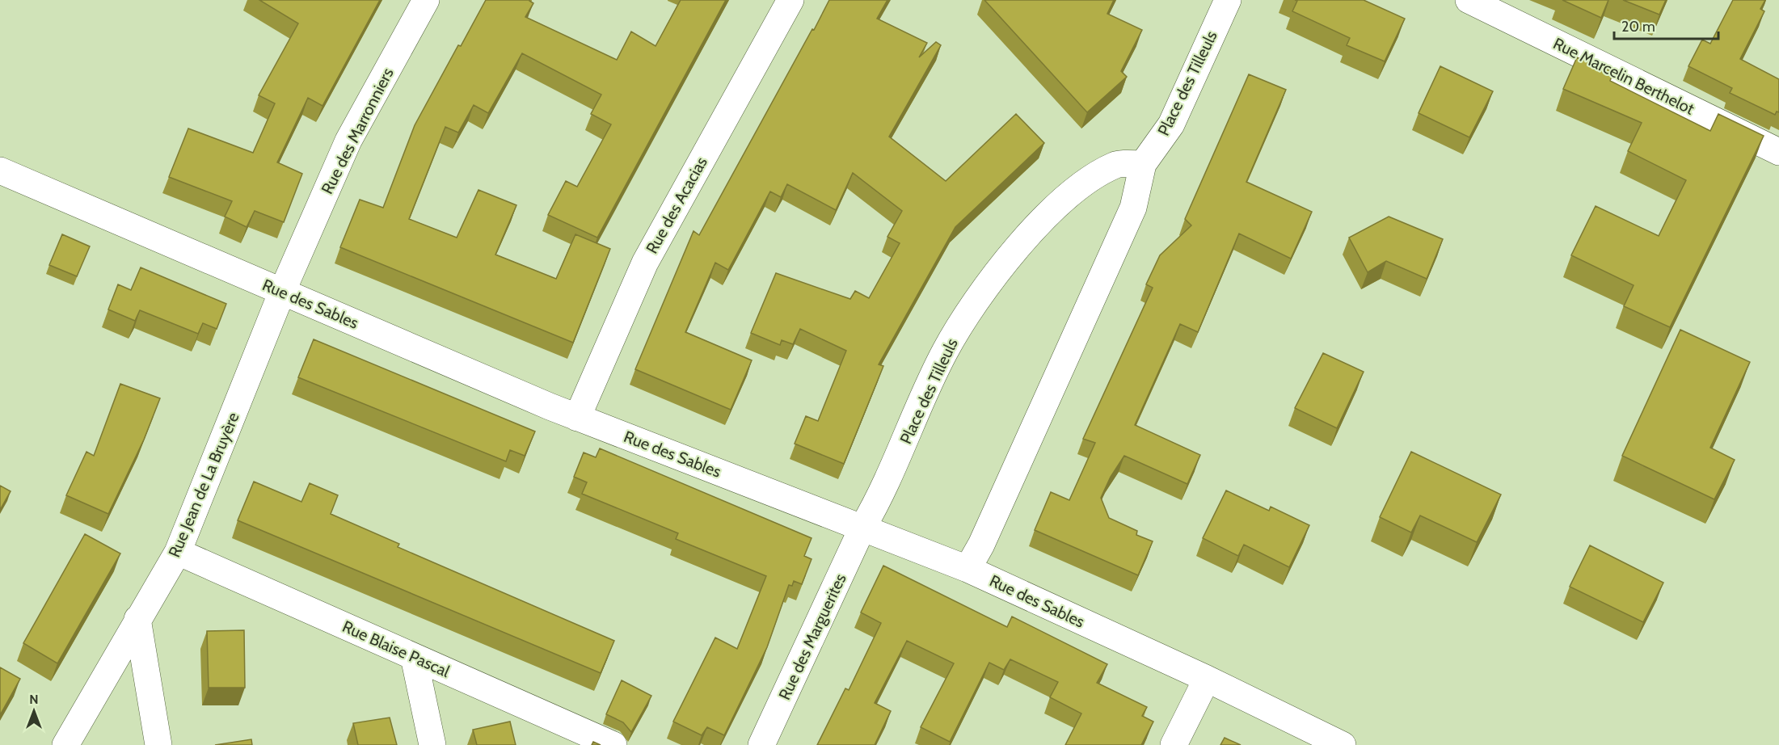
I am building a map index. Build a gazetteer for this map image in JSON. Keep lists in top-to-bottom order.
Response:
{
  "streets": {
    "street": [
      "Rue Marcelin Berthelot",
      "Place des Tilleuls",
      "Rue des Marronniers",
      "Rue des Acacias",
      "Rue des Sables",
      "Rue Jean de La Bruyère",
      "Rue des Marguerites",
      "Rue Blaise Pascal"
    ]
  },
  "crossings": [
    ["Place des Tilleuls", "Rue des Sables"],
    ["Place des Tilleuls", "Rue des Marguerites"],
    ["Rue des Marronniers", "Rue des Sables"],
    ["Rue des Marronniers", "Rue Jean de La Bruyère"],
    ["Rue des Acacias", "Rue des Sables"],
    ["Rue des Sables", "Rue Jean de La Bruyère"],
    ["Rue des Sables", "Rue des Marguerites"],
    ["Rue Jean de La Bruyère", "Rue Blaise Pascal"]
  ],
  "scale_bar": "20 m",
  "north": "top"
}
